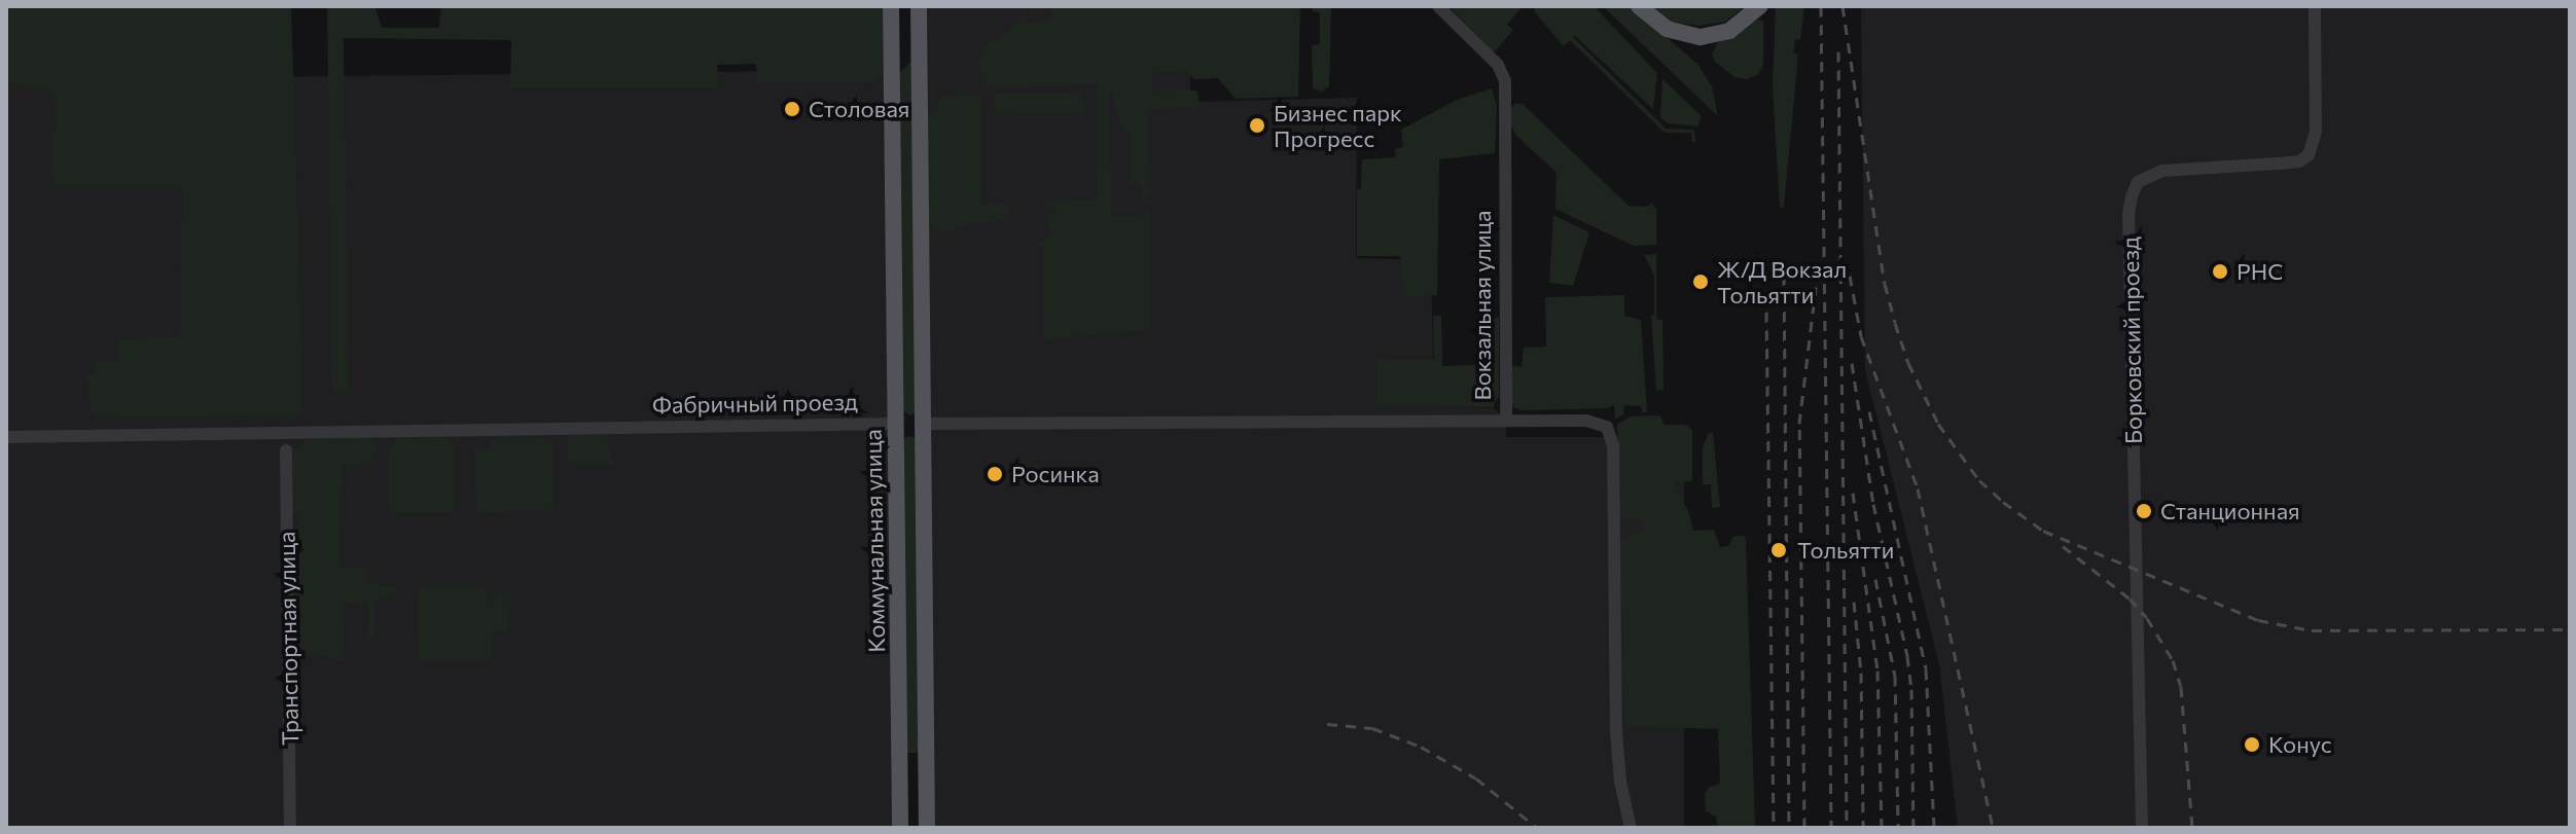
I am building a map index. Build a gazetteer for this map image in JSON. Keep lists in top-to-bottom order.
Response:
{
  "streets": {
    "main road": ["Фабричный проезд", "Коммунальная улица"],
    "street": ["Вокзальная улица", "Борковский проезд", "Транспортная улица"]
  },
  "crossings": [
    ["Вокзальная улица", "Фабричный проезд"],
    ["Фабричный проезд", "Коммунальная улица"]
  ],
  "places": [
    "Столовая",
    "Бизнес парк Прогресс",
    "РНС",
    "Ж/Д Вокзал Тольятти",
    "Росинка",
    "Станционная",
    "Тольятти",
    "Конус"
  ]
}
